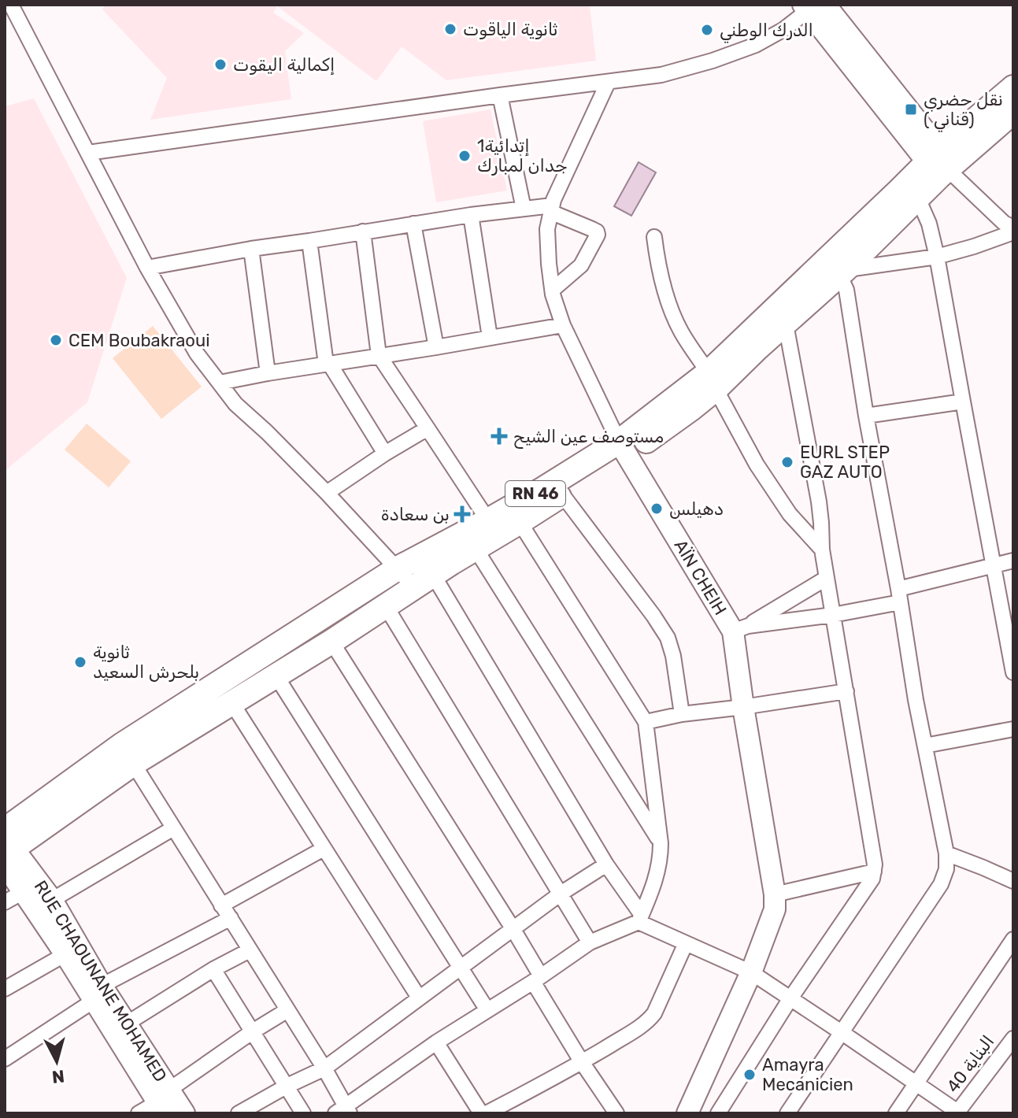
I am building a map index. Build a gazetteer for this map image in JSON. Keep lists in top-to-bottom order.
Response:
{
  "streets": {
    "main road": ["RN 46"],
    "street": ["AÏN CHEIH", "RUE CHAOUNANE MOHAMED", "البناية 40"]
  },
  "crossings": [
    ["RN 46", "AÏN CHEIH"],
    ["RN 46", "RUE CHAOUNANE MOHAMED"]
  ],
  "places": {
    "other": [
      "ثانوية الياقوت",
      "الدرك الوطني",
      "إكمالية اليقوت",
      "1إتدائية جدان لمبارك",
      "CEM Boubakraoui",
      "EURL STEP GAZ AUTO",
      "دهيلس",
      "ثانوية بلحرش السعيد",
      "Amayra Mecanicien"
    ],
    "transit": ["نقل حضري ( قناني)"],
    "health": ["مستوصف عين الشيح", "بن سعادة"]
  },
  "north": "bottom"
}
